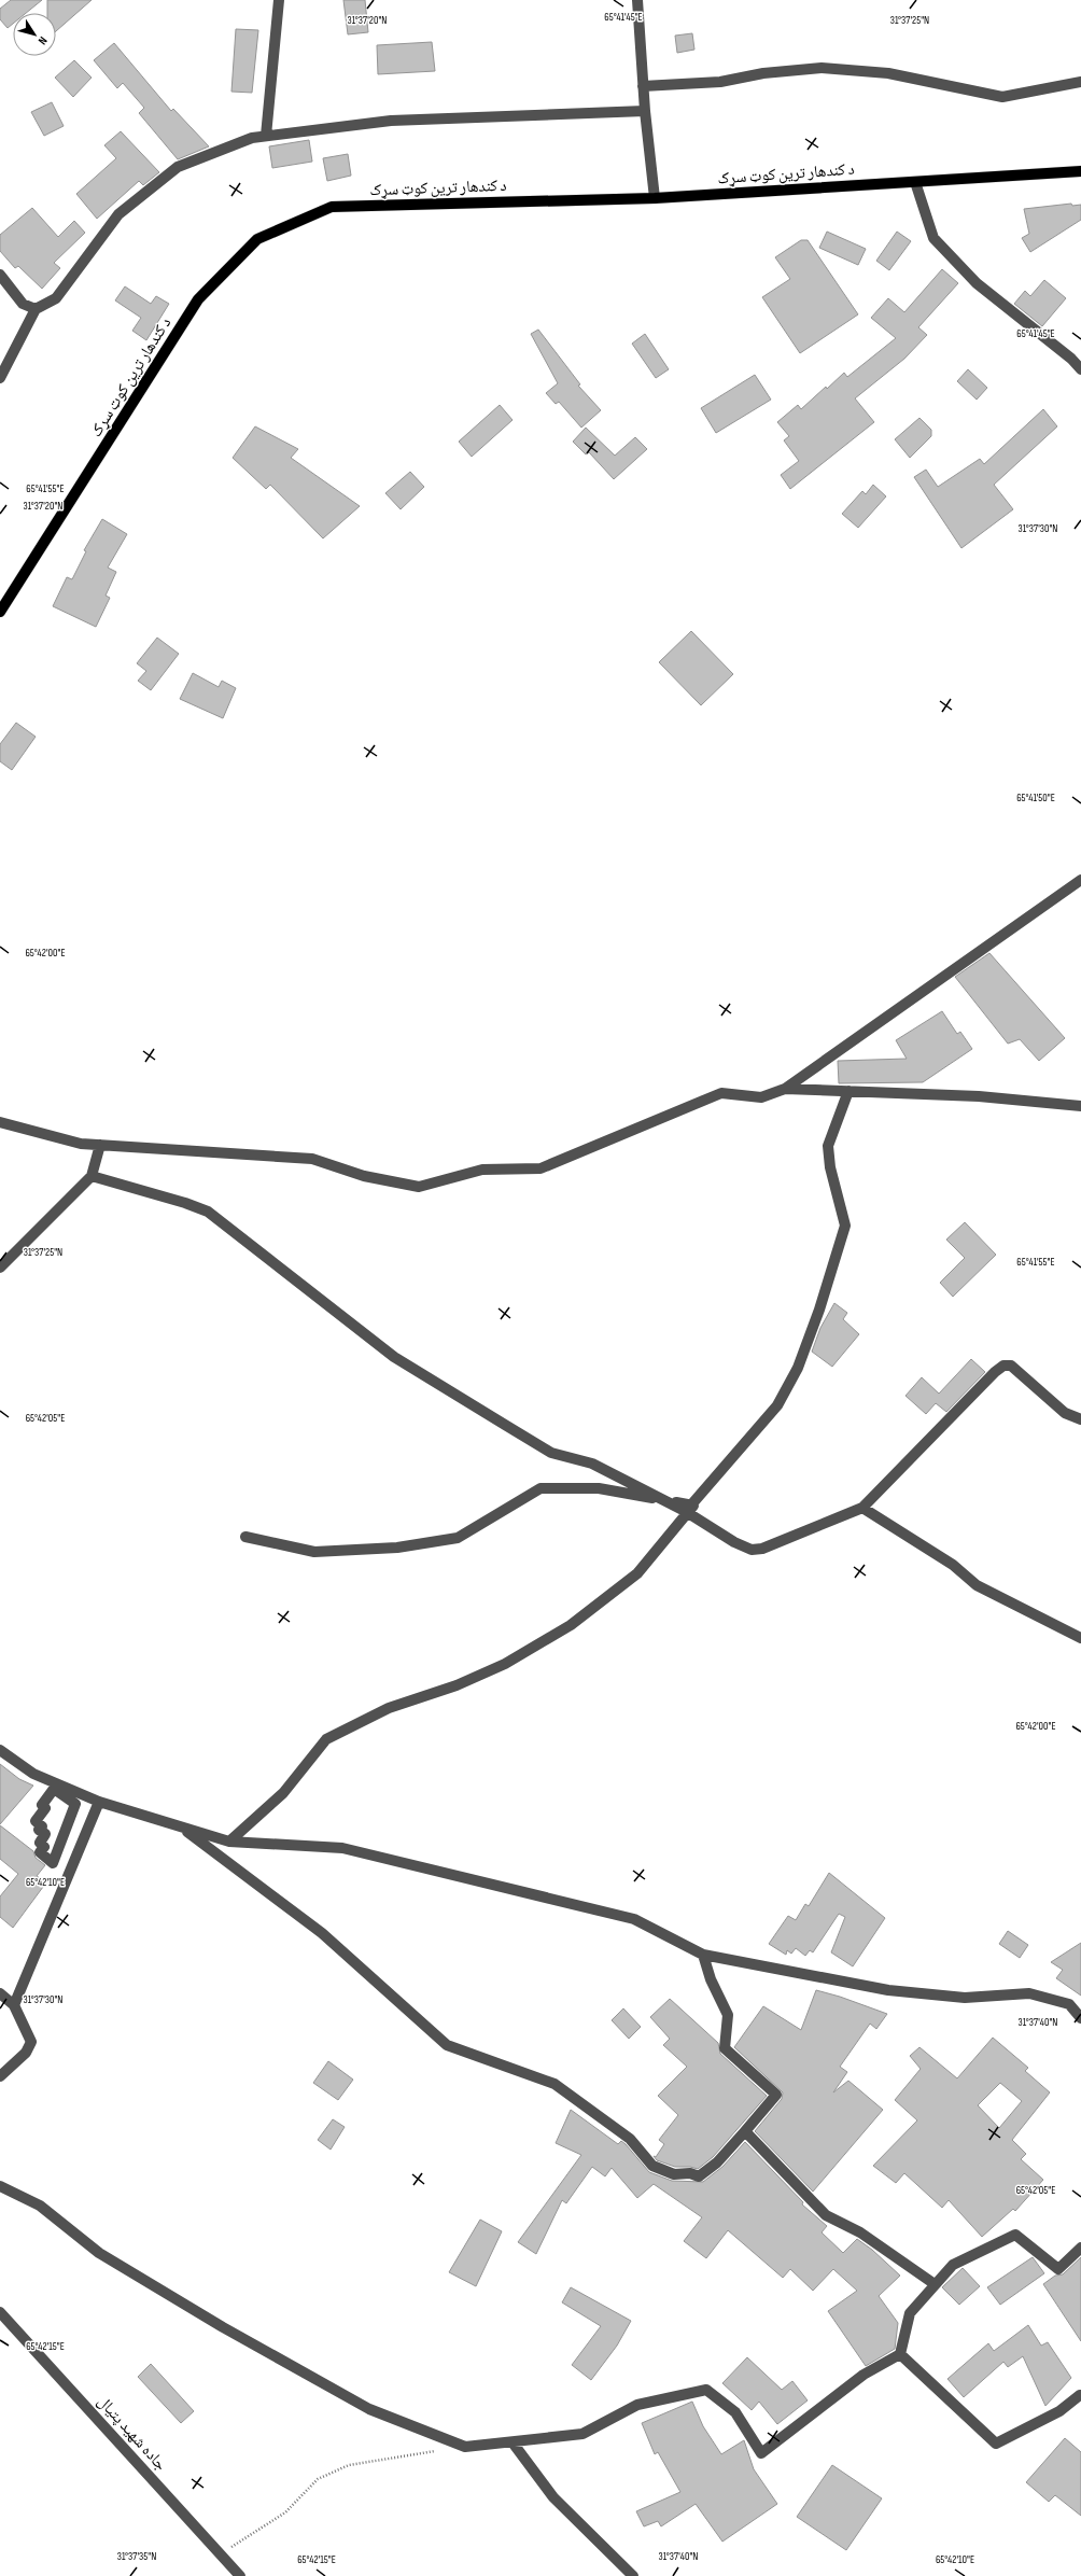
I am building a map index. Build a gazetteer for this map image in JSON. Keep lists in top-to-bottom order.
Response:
{
  "streets": {
    "main road": ["د کندهار ترين کوټ سړک"],
    "street": ["جاده شهید پتیال"]
  },
  "north": "bottom right",
  "coordinates": [
    "65°41'45\"E",
    "31°37'25\"N",
    "31°37'20\"N",
    "65°41'55\"E",
    "31°37'30\"N",
    "65°41'50\"E",
    "65°42'00\"E",
    "65°42'05\"E",
    "65°42'10\"E",
    "31°37'40\"N",
    "65°42'15\"E",
    "31°37'35\"N"
  ]
}
